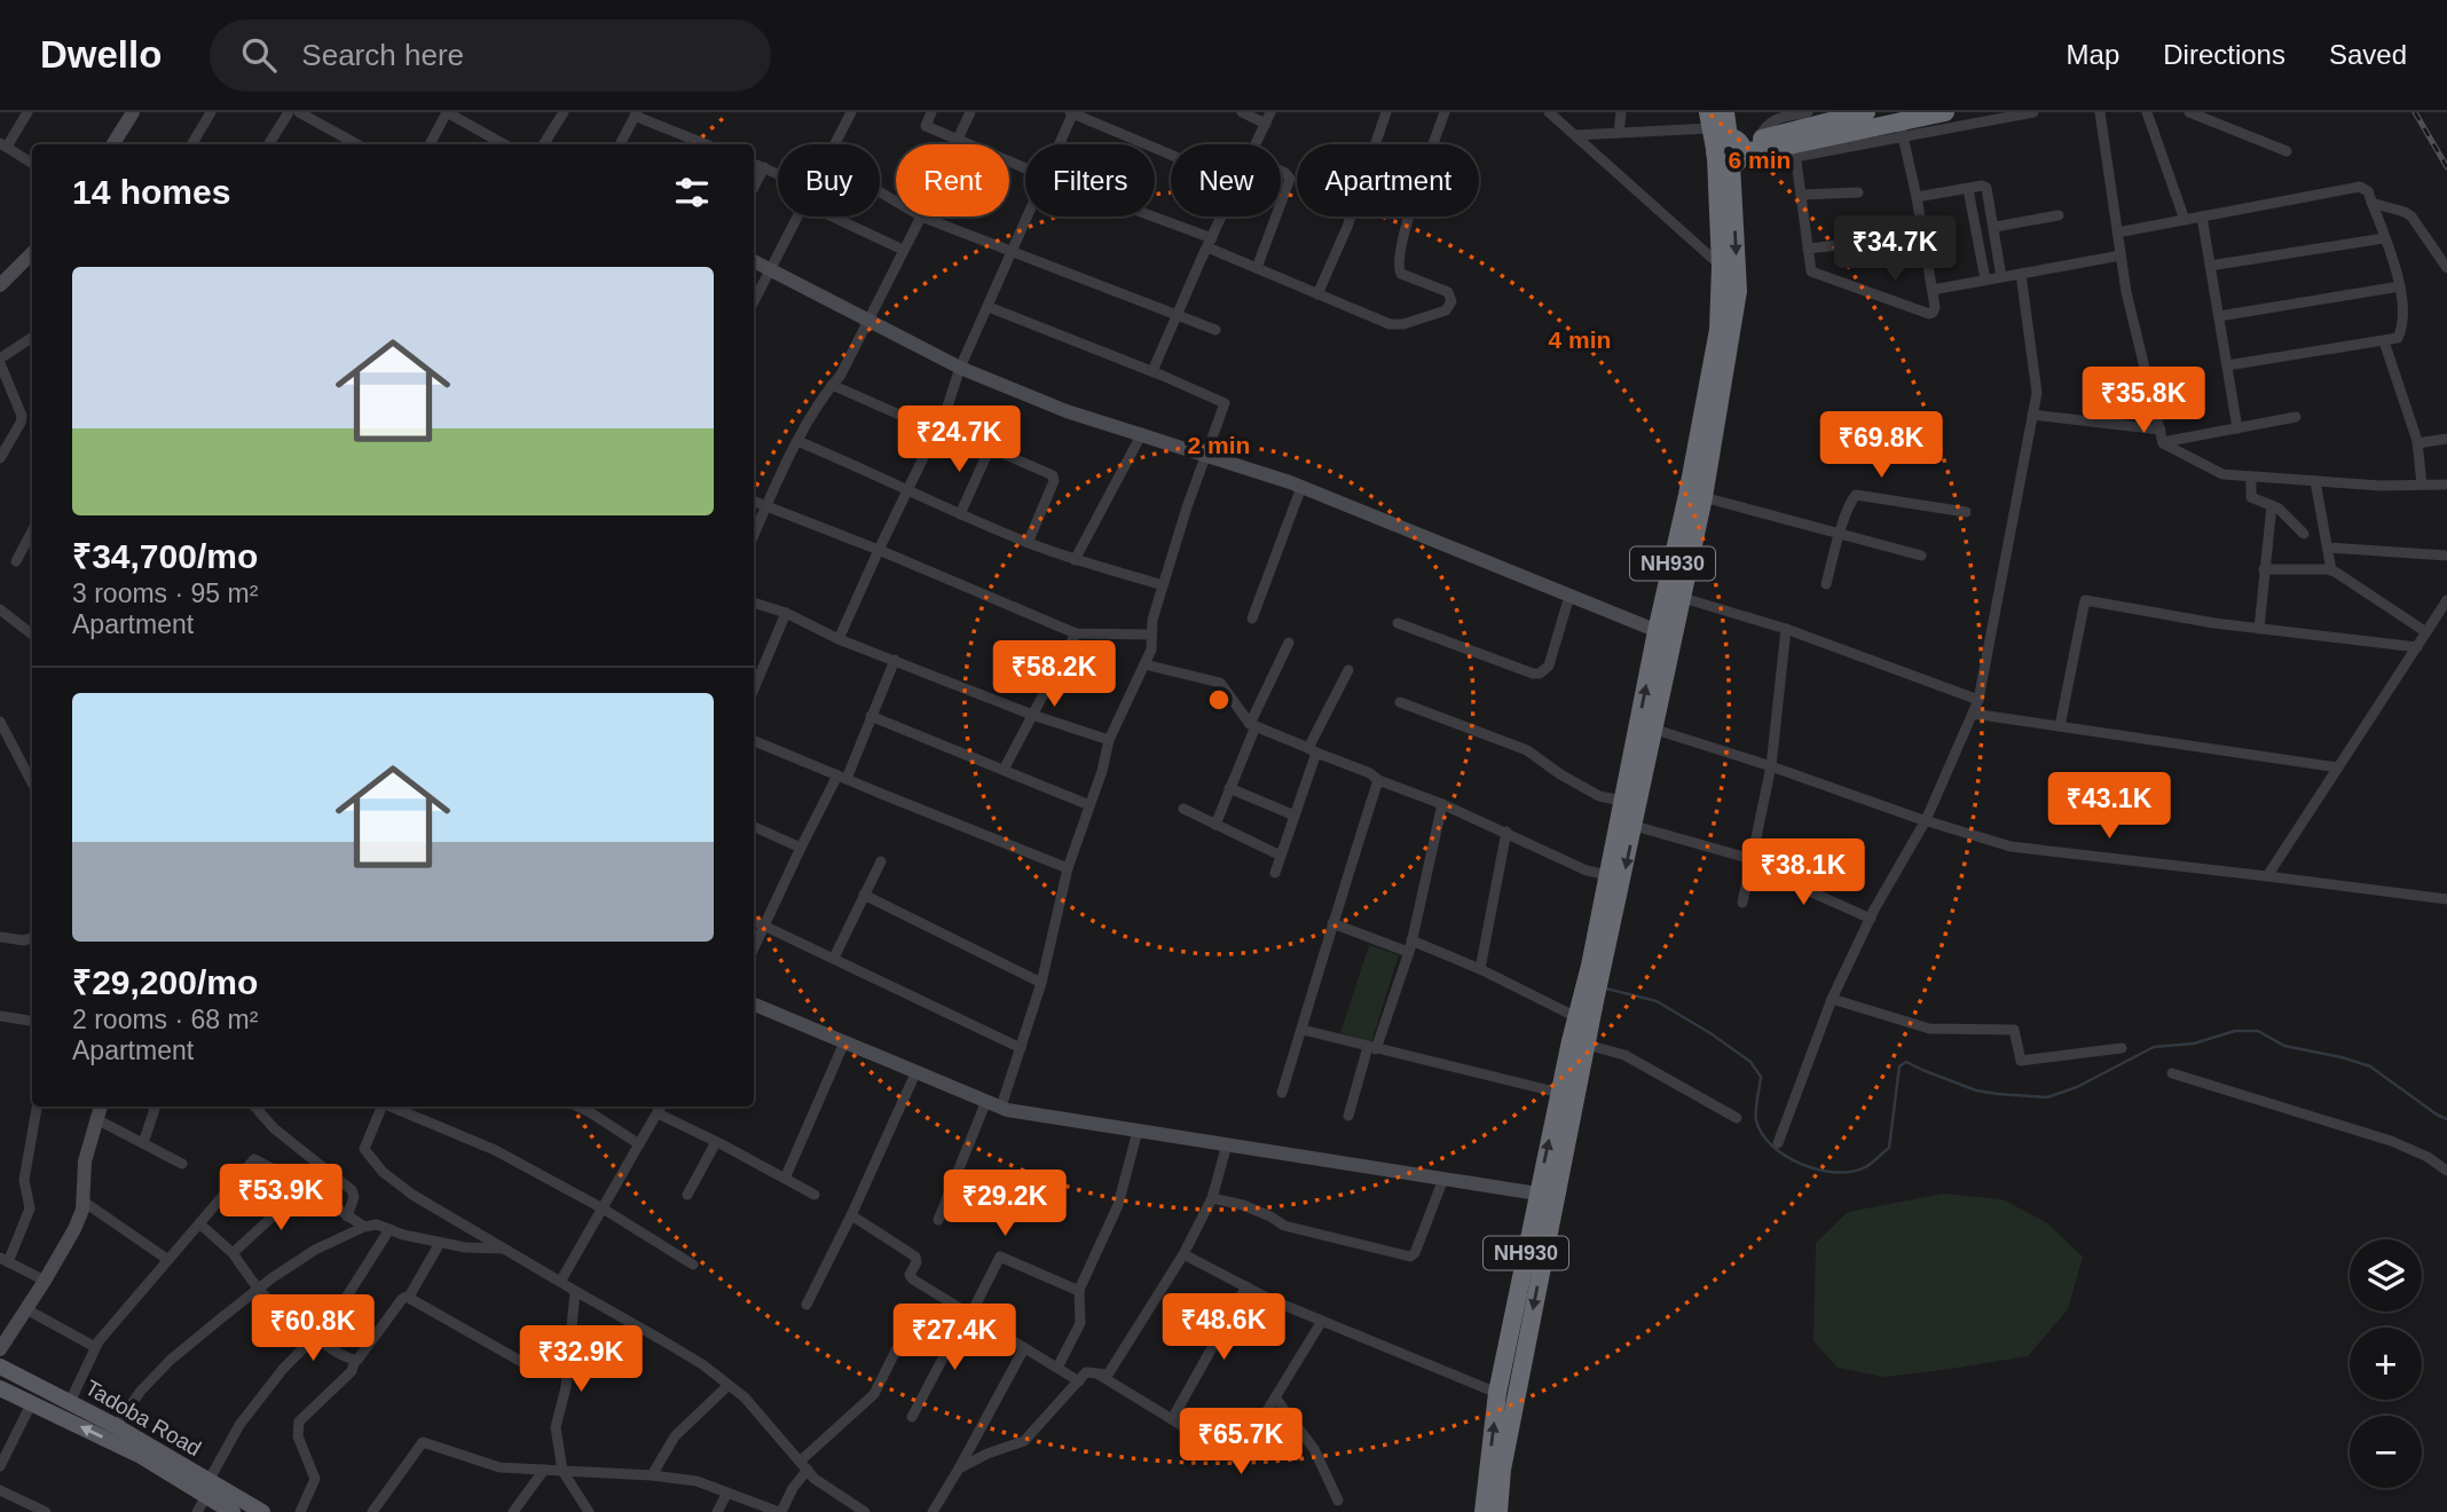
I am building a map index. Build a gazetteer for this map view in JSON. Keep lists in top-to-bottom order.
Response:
{
  "streets": {
    "highway": ["NH930"],
    "main road": ["Tadoba Road"]
  },
  "page": {
    "header": "Dwello",
    "search": "Search here",
    "nav": ["Map", "Directions", "Saved"],
    "chip": [
      "Buy",
      "Rent",
      "Filters",
      "New",
      "Apartment"
    ],
    "heading": "14 homes",
    "price": [
      "₹34.7K",
      "₹35.8K",
      "₹24.7K",
      "₹69.8K",
      "₹58.2K",
      "₹43.1K",
      "₹38.1K",
      "₹53.9K",
      "₹29.2K",
      "₹48.6K",
      "₹60.8K",
      "₹27.4K",
      "₹32.9K",
      "₹65.7K"
    ],
    "list": [
      {
        "name": "₹34,700/mo",
        "note": "3 rooms · 95 m² · Apartment"
      },
      {
        "name": "₹29,200/mo",
        "note": "2 rooms · 68 m² · Apartment"
      }
    ],
    "map_buttons": ["+", "−"]
  },
  "rings": ["6 min", "4 min", "2 min"]
}
